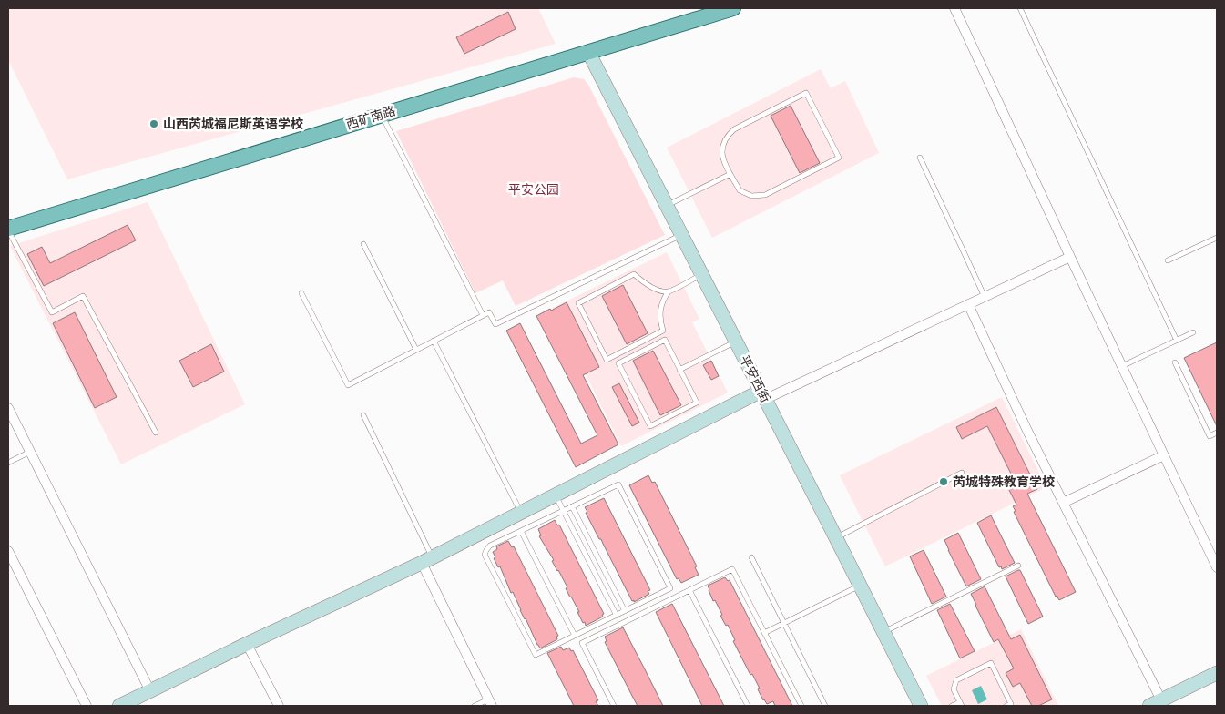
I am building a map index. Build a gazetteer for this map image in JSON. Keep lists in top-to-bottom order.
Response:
{
  "streets": {
    "main road": ["西矿南路"],
    "street": ["平安西街"]
  },
  "crossings": [
    ["西矿南路", "平安西街"]
  ],
  "parks": ["平安公园"],
  "places": ["山西芮城福尼斯英语学校", "芮城特殊教育学校"]
}
